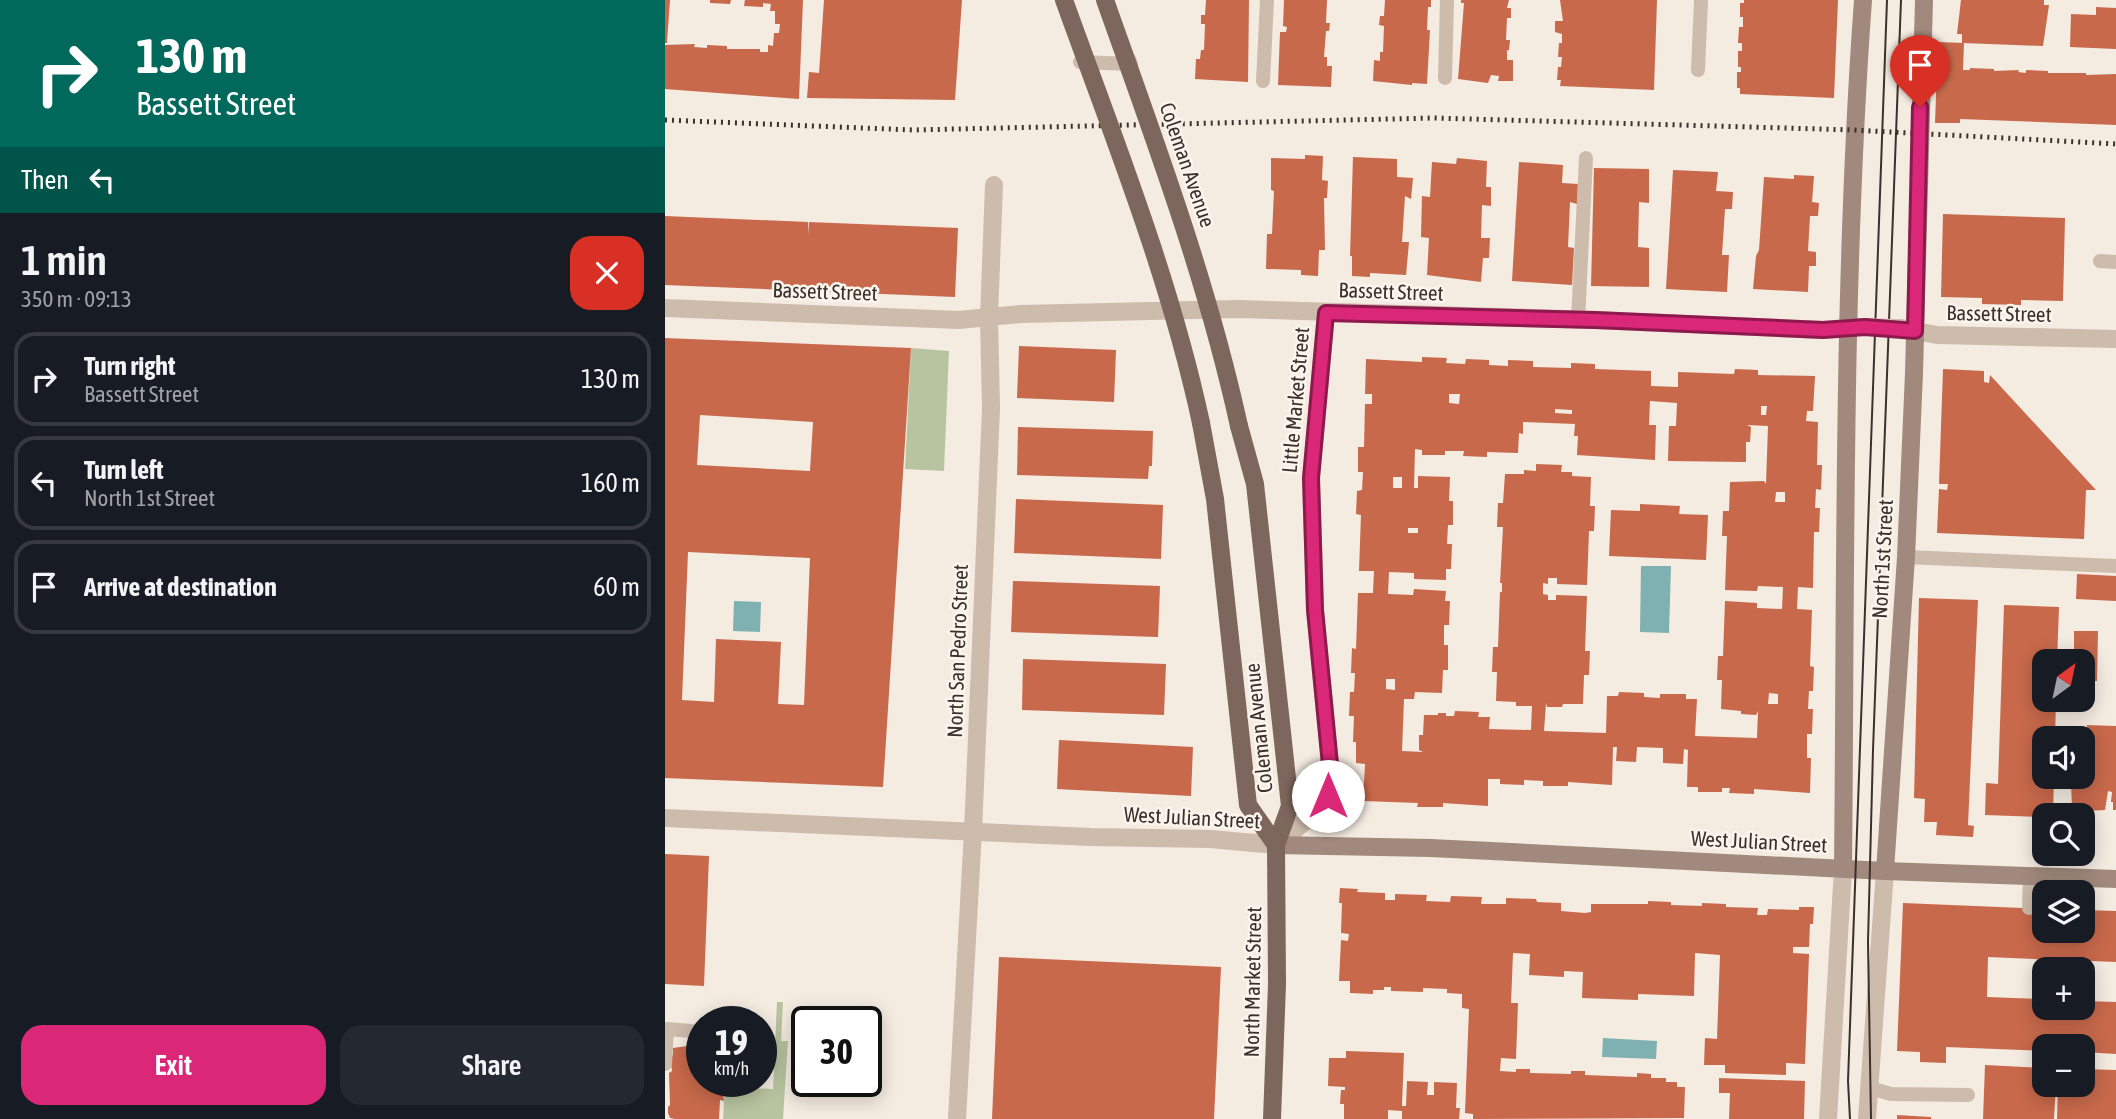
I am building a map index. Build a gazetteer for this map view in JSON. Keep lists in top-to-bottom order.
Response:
{
  "streets": {
    "main road": [
      "Coleman Avenue",
      "North 1st Street",
      "West Julian Street",
      "North Market Street"
    ],
    "street": ["Bassett Street", "Little Market Street", "North San Pedro Street"]
  },
  "crossings": [
    ["Coleman Avenue", "Little Market Street"],
    ["Coleman Avenue", "West Julian Street"],
    ["Coleman Avenue", "North Market Street"],
    ["Bassett Street", "Little Market Street"],
    ["Bassett Street", "North 1st Street"],
    ["Bassett Street", "North San Pedro Street"],
    ["Little Market Street", "West Julian Street"],
    ["Little Market Street", "North Market Street"],
    ["North 1st Street", "West Julian Street"],
    ["North San Pedro Street", "West Julian Street"],
    ["West Julian Street", "North Market Street"]
  ],
  "north": "top right",
  "page": {
    "turn": ["130 m", "Bassett Street"],
    "then": "Then",
    "heading": ["1 min", "350 m · 09:13"],
    "list": [
      {
        "name": "Turn right",
        "note": "Bassett Street",
        "value": "130 m"
      },
      {
        "name": "Turn left",
        "note": "North 1st Street",
        "value": "160 m"
      },
      {
        "name": "Arrive at destination",
        "value": "60 m"
      }
    ],
    "map_buttons": ["+", "−"],
    "speed": "19 km/h",
    "limit": "30",
    "buttons": ["Exit", "Share"]
  }
}
